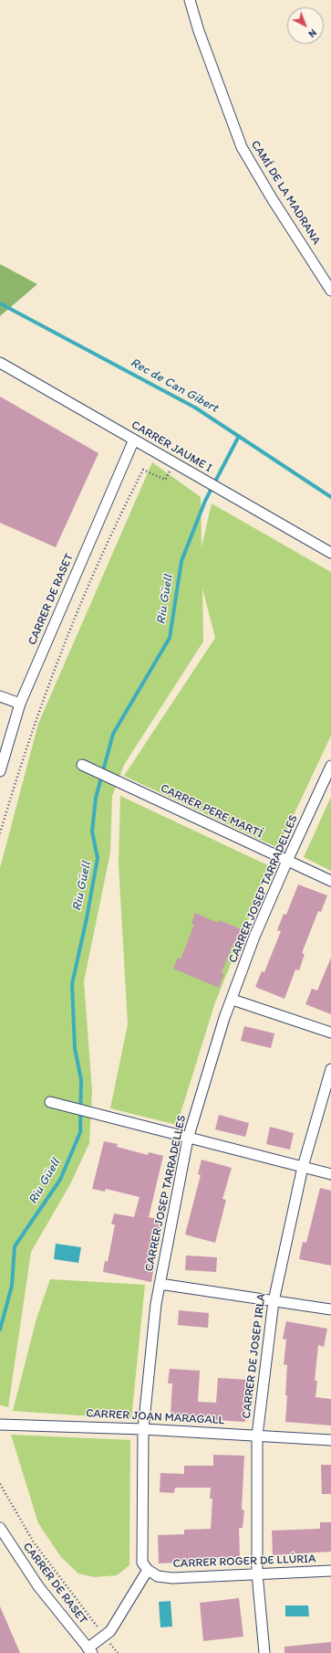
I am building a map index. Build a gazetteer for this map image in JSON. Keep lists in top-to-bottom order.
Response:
{
  "streets": {
    "street": [
      "CAMÍ DE LA MADRANA",
      "CARRER JAUME I",
      "CARRER DE RASET",
      "CARRER PERE MARTÍ",
      "CARRER JOSEP TARRADELLES",
      "CARRER DE JOSEP IRLA",
      "CARRER JOAN MARAGALL",
      "CARRER ROGER DE LLÚRIA"
    ]
  },
  "crossings": [
    ["CARRER JAUME I", "CARRER DE RASET"],
    ["CARRER PERE MARTÍ", "CARRER JOSEP TARRADELLES"],
    ["CARRER JOSEP TARRADELLES", "CARRER JOAN MARAGALL"],
    ["CARRER JOSEP TARRADELLES", "CARRER ROGER DE LLÚRIA"],
    ["CARRER DE JOSEP IRLA", "CARRER JOAN MARAGALL"],
    ["CARRER DE JOSEP IRLA", "CARRER ROGER DE LLÚRIA"]
  ],
  "water": ["Rec de Can Gibert", "Riu Güell"],
  "north": "bottom right"
}
